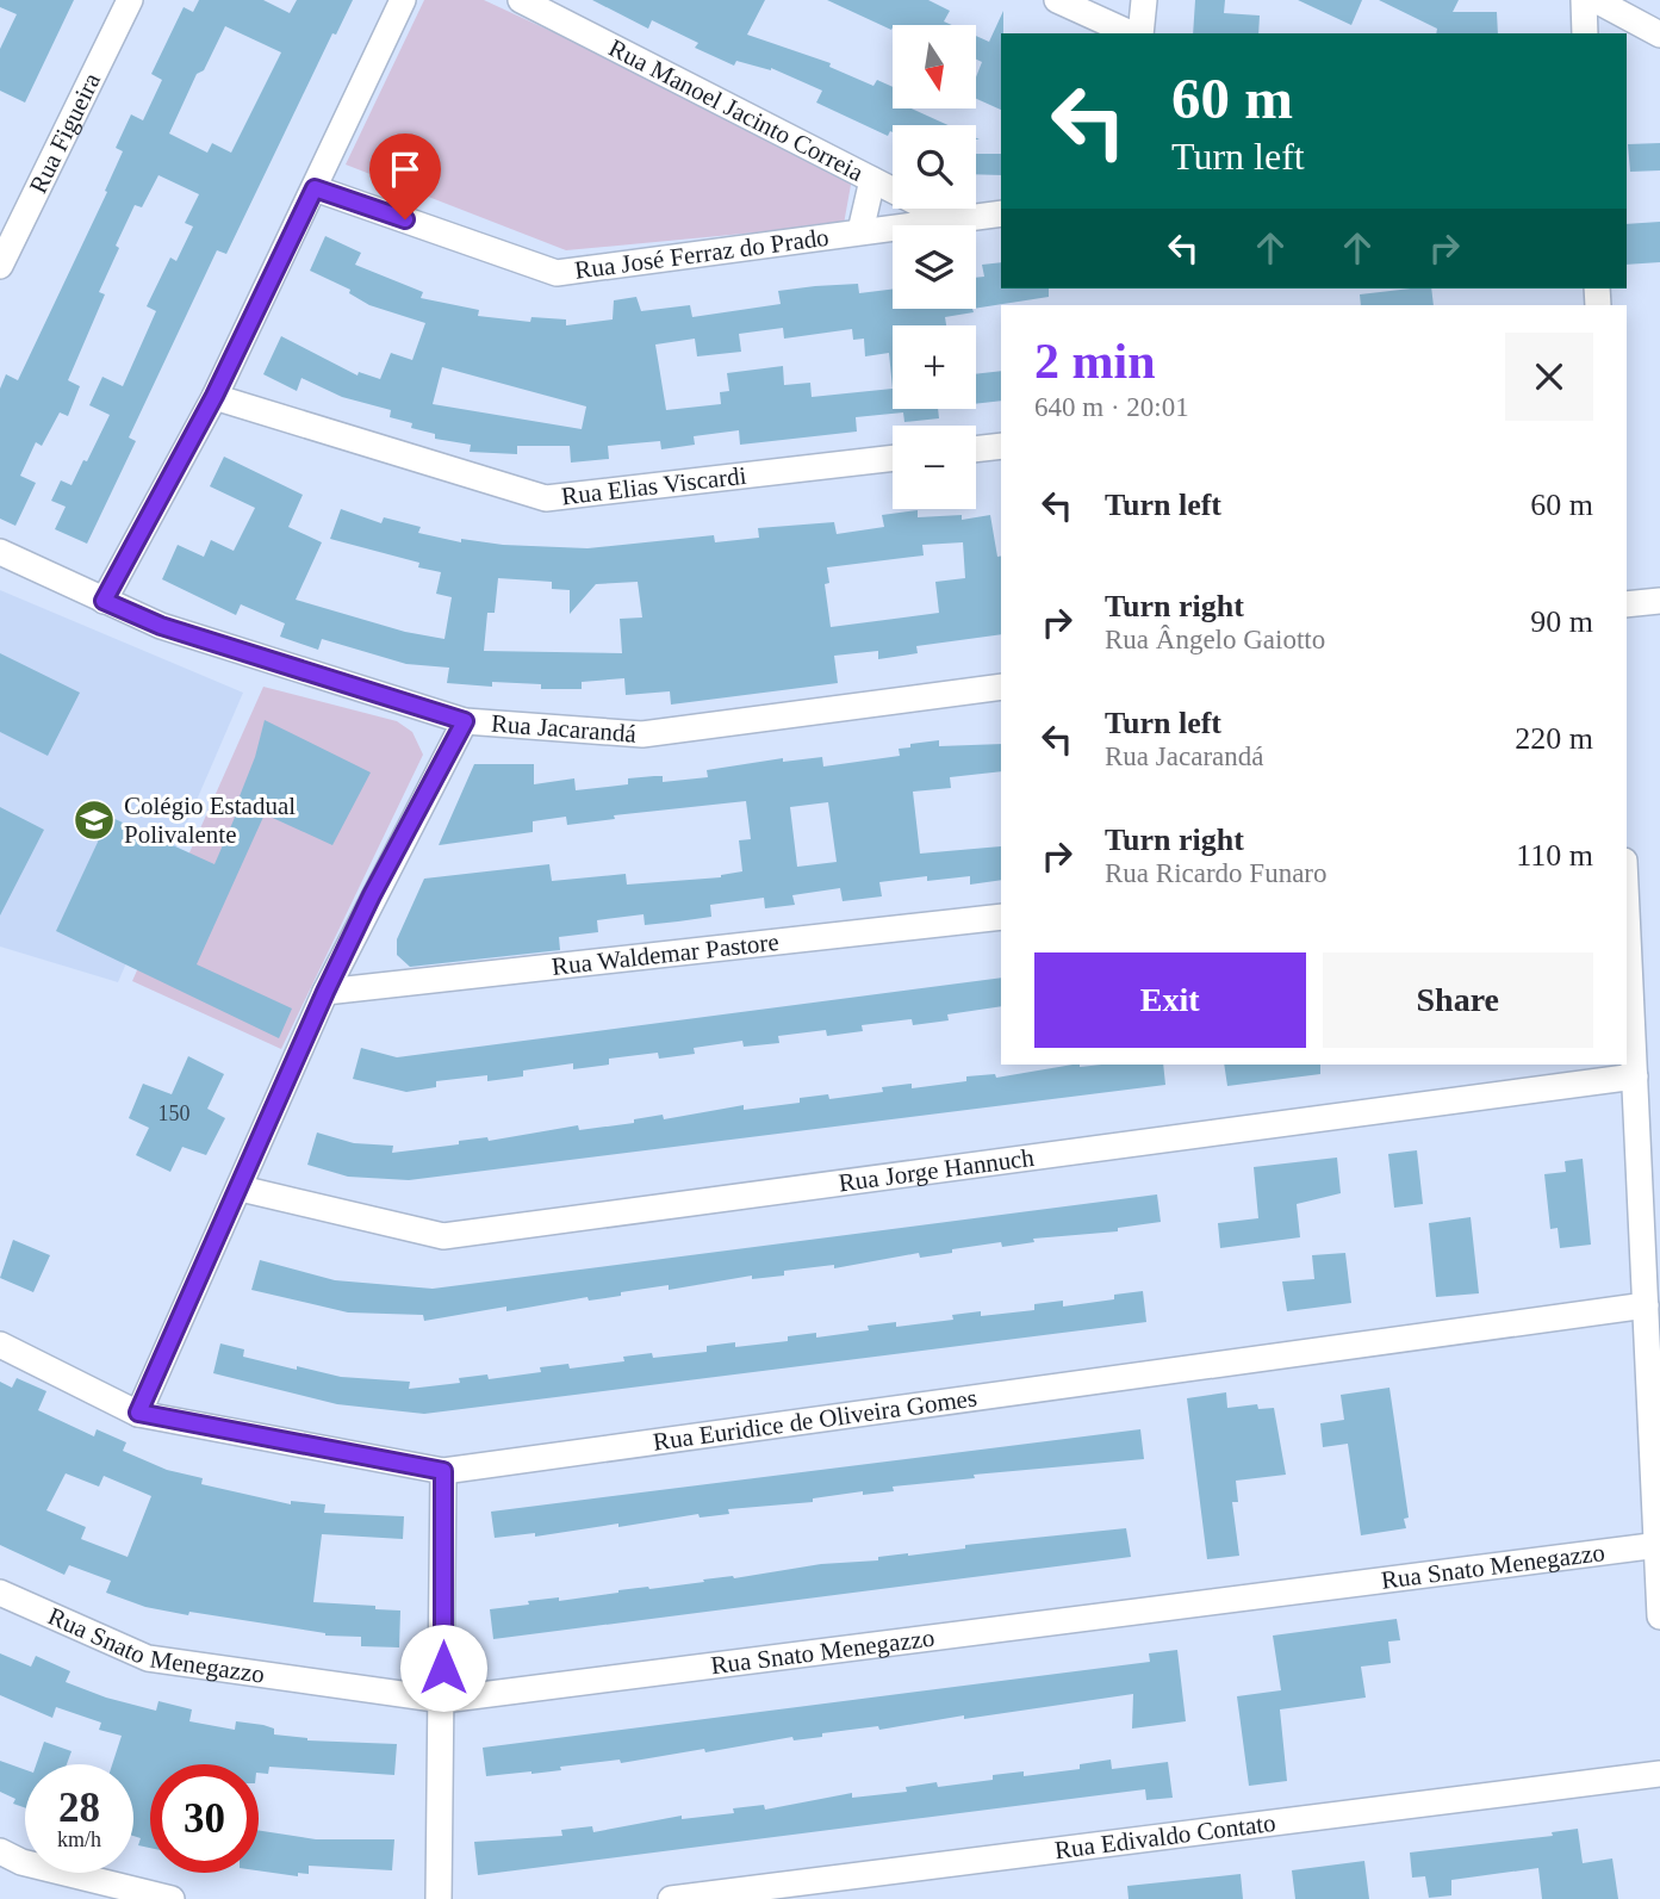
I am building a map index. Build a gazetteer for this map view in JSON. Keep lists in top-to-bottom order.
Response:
{
  "streets": {
    "street": [
      "Rua Manoel Jacinto Correia",
      "Rua Figueira",
      "Rua José Ferraz do Prado",
      "Rua Elias Viscardi",
      "Rua Jacarandá",
      "Rua Waldemar Pastore",
      "Rua Jorge Hannuch",
      "Rua Euridice de Oliveira Gomes",
      "Rua Snato Menegazzo",
      "Rua Edivaldo Contato"
    ]
  },
  "crossings": [
    ["Rua Manoel Jacinto Correia", "Rua José Ferraz do Prado"]
  ],
  "places": {
    "school or university": ["Colégio Estadual Polivalente"]
  },
  "house_numbers": ["150"],
  "north": "bottom",
  "page": {
    "map_buttons": ["+", "−"],
    "turn": ["60 m", "Turn left"],
    "heading": ["2 min", "640 m · 20:01"],
    "list": [
      {
        "name": "Turn left",
        "value": "60 m"
      },
      {
        "name": "Turn right",
        "note": "Rua Ângelo Gaiotto",
        "value": "90 m"
      },
      {
        "name": "Turn left",
        "note": "Rua Jacarandá",
        "value": "220 m"
      },
      {
        "name": "Turn right",
        "note": "Rua Ricardo Funaro",
        "value": "110 m"
      }
    ],
    "buttons": ["Exit", "Share"],
    "speed": "28 km/h",
    "limit": "30"
  }
}
